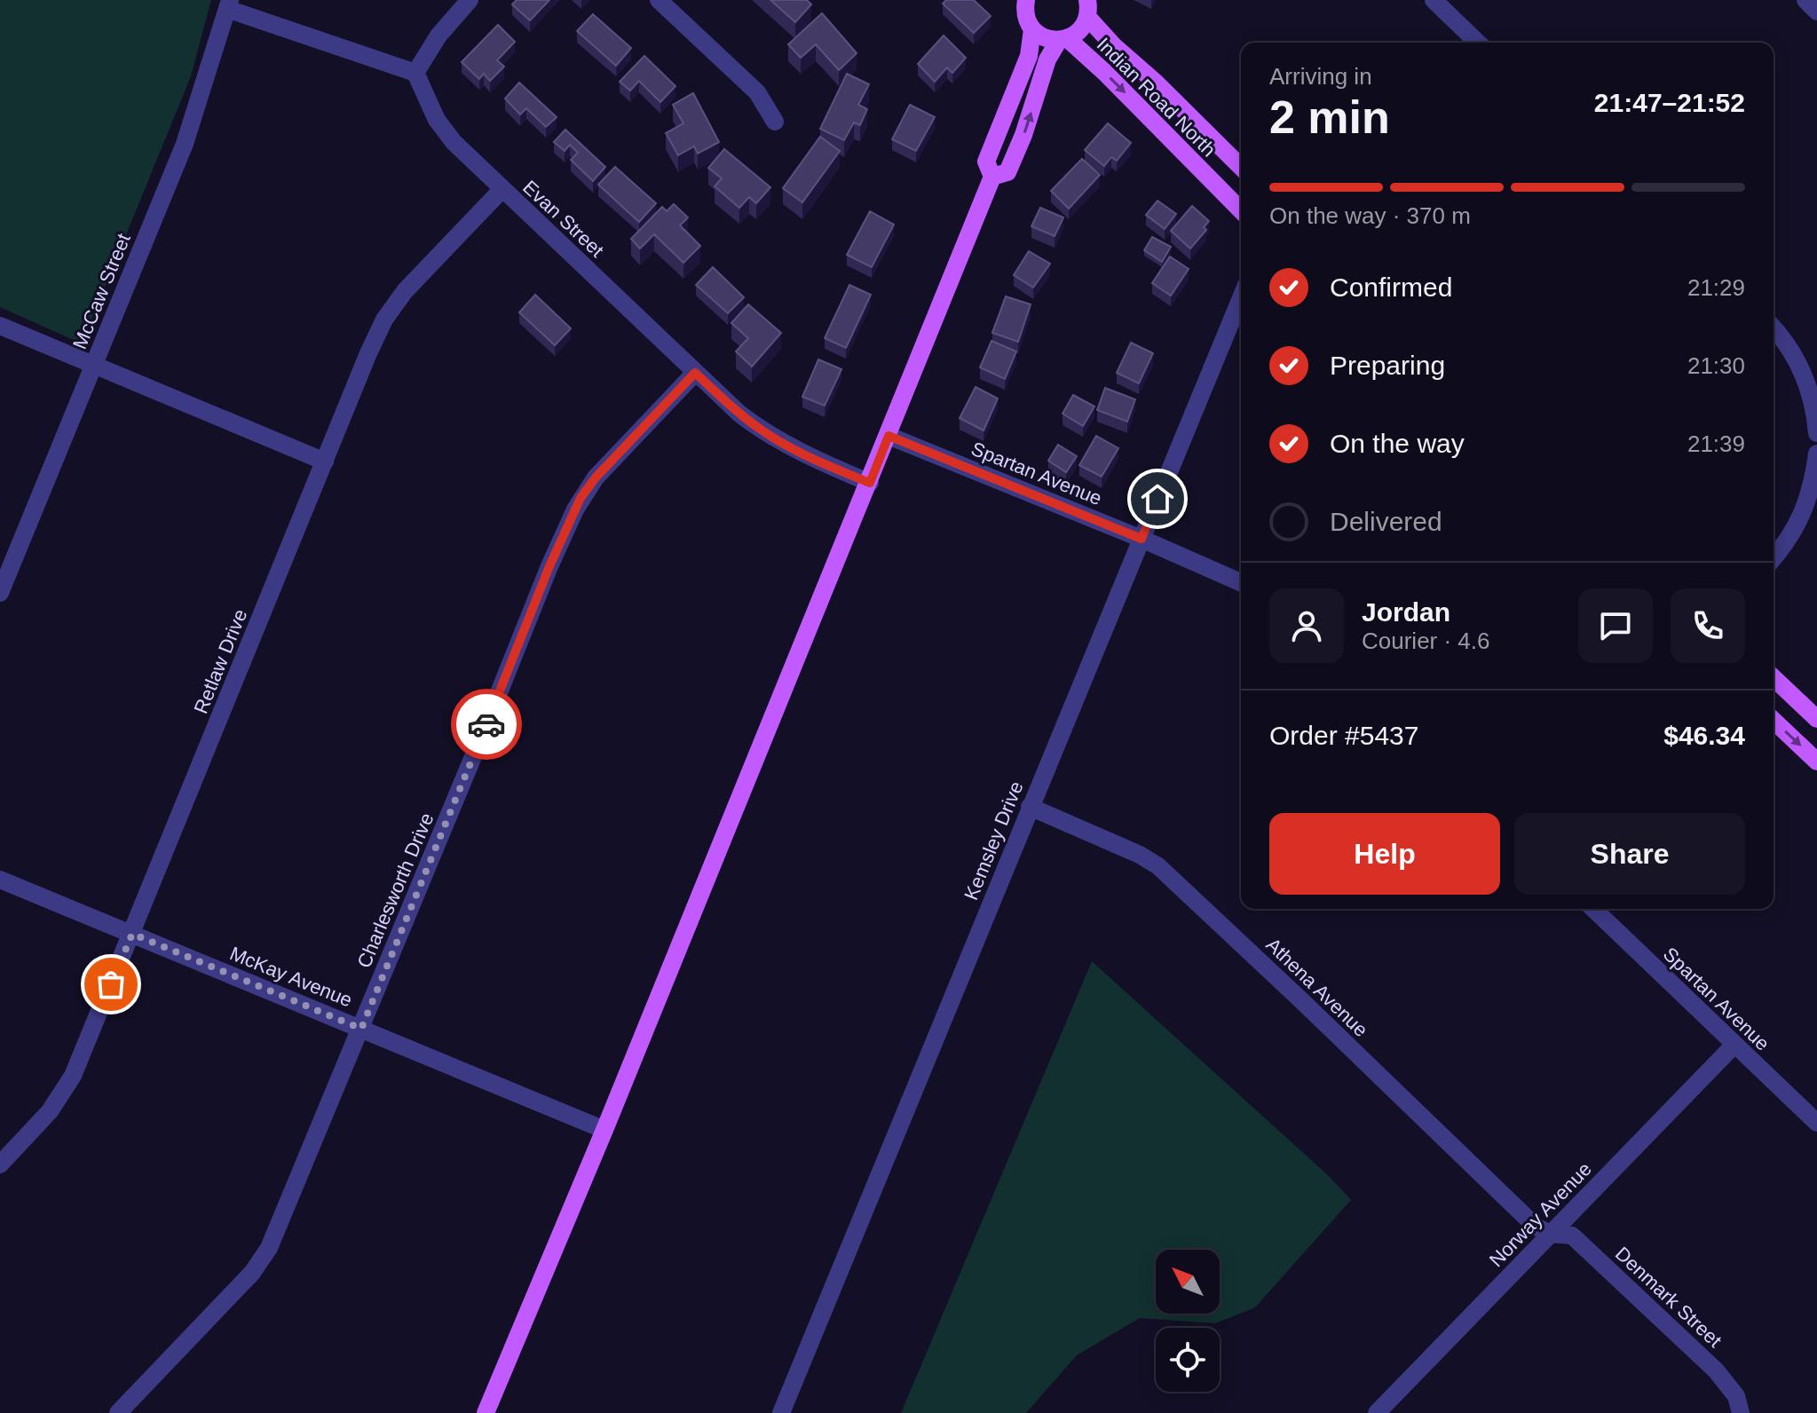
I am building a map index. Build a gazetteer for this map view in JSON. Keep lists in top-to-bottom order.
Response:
{
  "streets": {
    "main road": ["Indian Road North"],
    "street": [
      "Evan Street",
      "McCaw Street",
      "Spartan Avenue",
      "Retlaw Drive",
      "Kemsley Drive",
      "Charlesworth Drive",
      "McKay Avenue",
      "Athena Avenue",
      "Norway Avenue",
      "Denmark Street"
    ]
  },
  "crossings": [
    ["Evan Street", "Retlaw Drive"],
    ["Evan Street", "Charlesworth Drive"],
    ["Spartan Avenue", "Kemsley Drive"],
    ["Spartan Avenue", "Norway Avenue"],
    ["Retlaw Drive", "McKay Avenue"],
    ["Kemsley Drive", "Athena Avenue"],
    ["Charlesworth Drive", "McKay Avenue"],
    ["Athena Avenue", "Norway Avenue"],
    ["Athena Avenue", "Denmark Street"],
    ["Norway Avenue", "Denmark Street"]
  ],
  "north": "top left",
  "page": {
    "heading": ["2 min", "Arriving in", "21:47–21:52"],
    "panel": [
      "Jordan",
      "Courier · 4.6",
      "Order #5437",
      "$46.34"
    ],
    "bar": "On the way · 370 m",
    "list": [
      ["Confirmed", "21:29"],
      ["Preparing", "21:30"],
      ["On the way", "21:39"],
      "Delivered"
    ],
    "buttons": ["Help", "Share"]
  }
}
